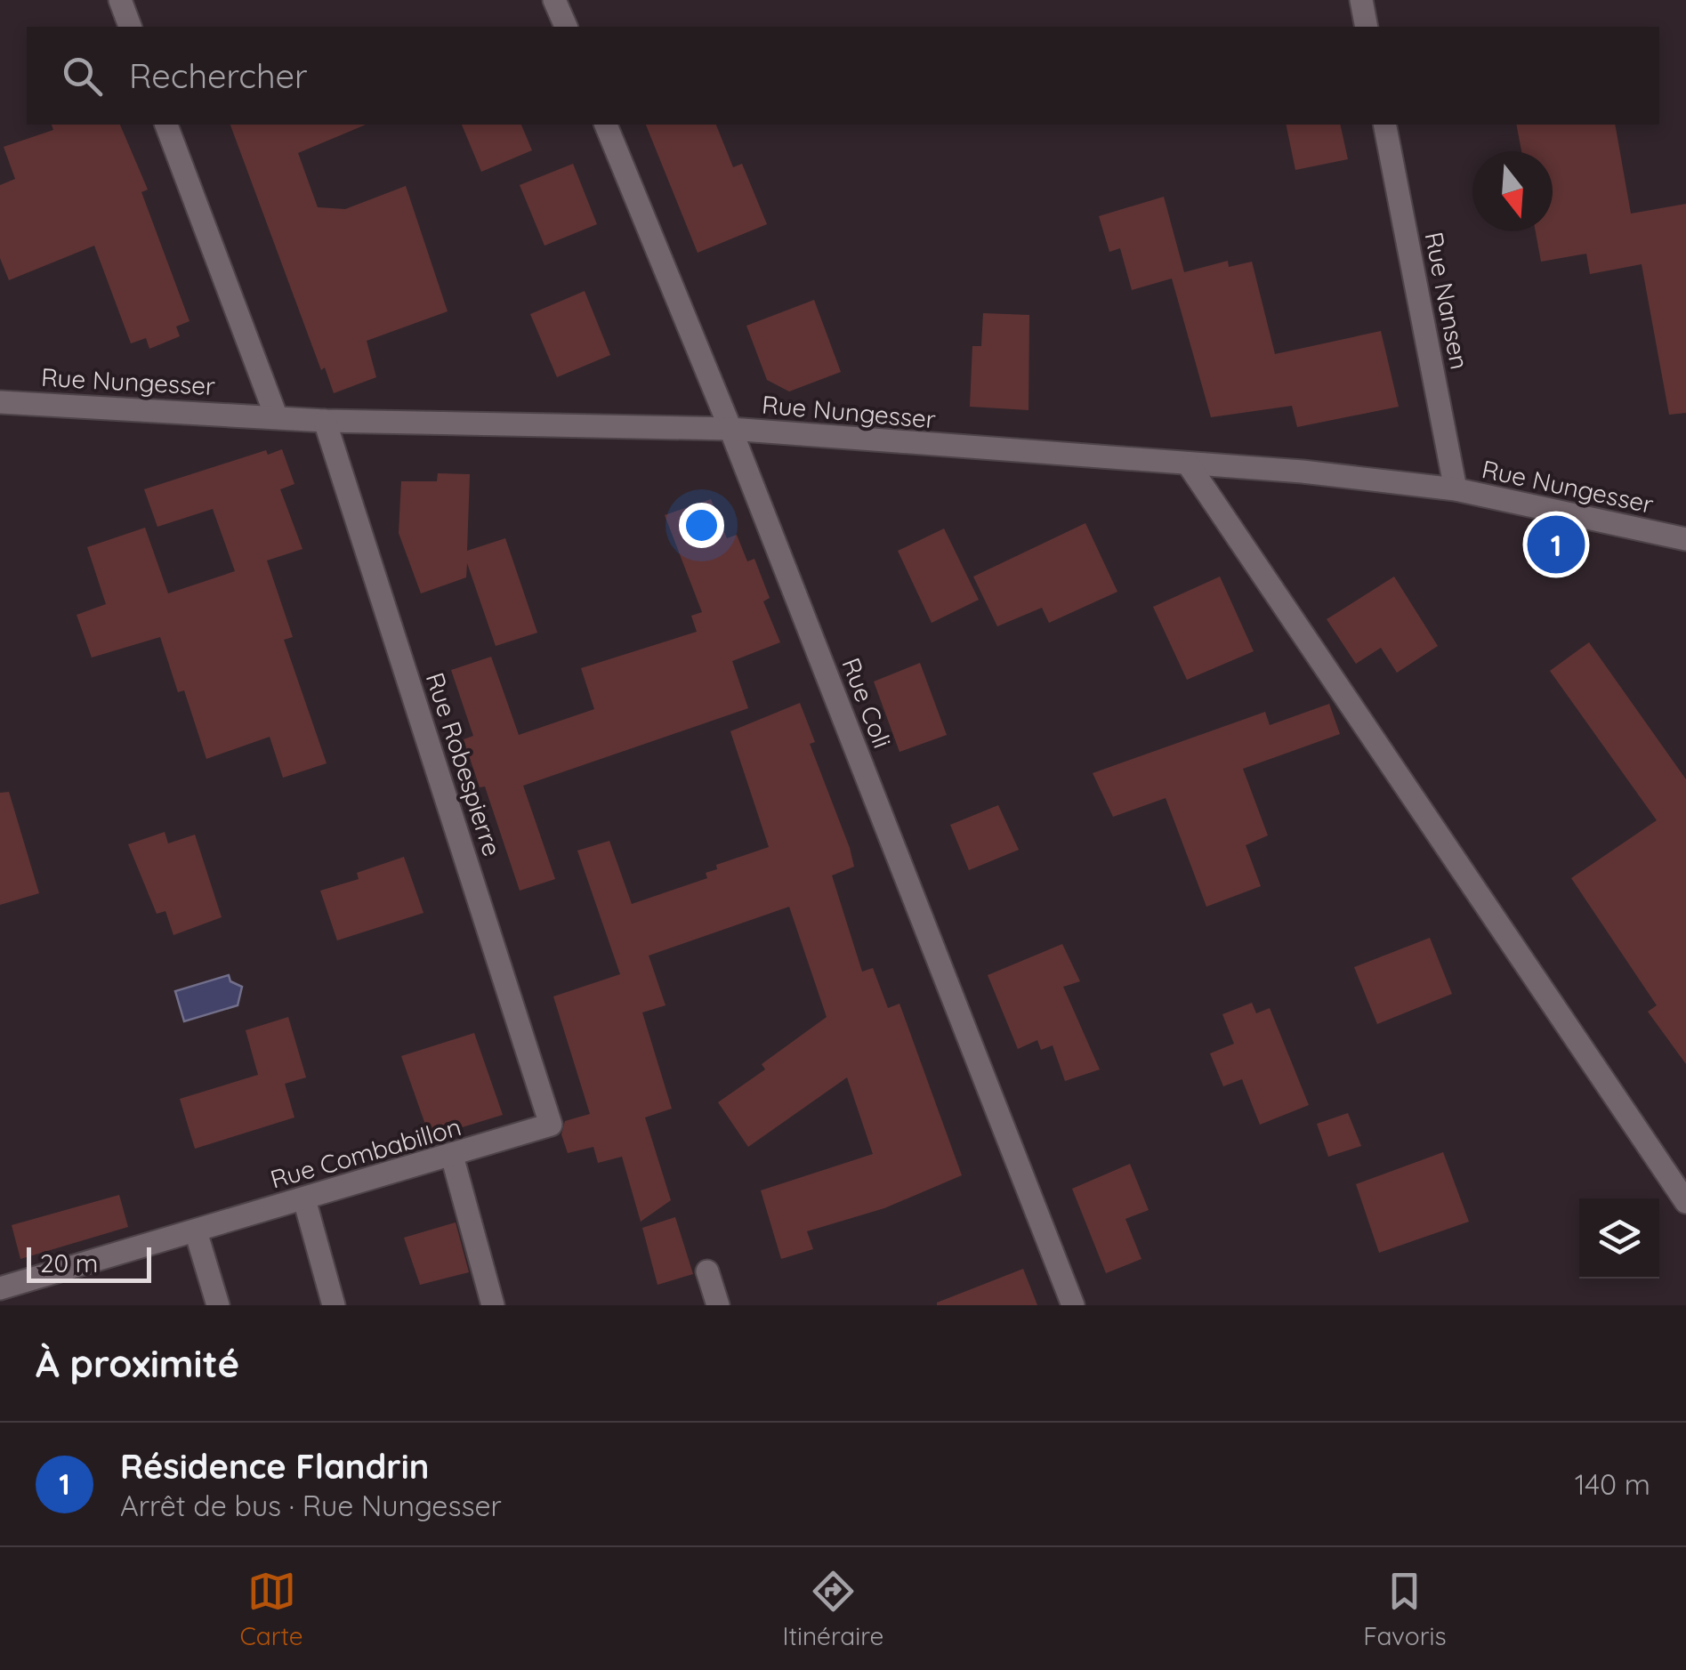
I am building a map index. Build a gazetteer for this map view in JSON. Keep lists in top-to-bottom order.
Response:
{
  "streets": {
    "street": [
      "Rue Nansen",
      "Rue Nungesser",
      "Rue Coli",
      "Rue Robespierre",
      "Rue Combabillon"
    ]
  },
  "crossings": [
    ["Rue Nansen", "Rue Nungesser"],
    ["Rue Nungesser", "Rue Coli"],
    ["Rue Nungesser", "Rue Robespierre"],
    ["Rue Robespierre", "Rue Combabillon"]
  ],
  "scale_bar": "20 m",
  "north": "bottom",
  "page": {
    "search": "Rechercher",
    "pins": "1",
    "scale": "20 m",
    "heading": "À proximité",
    "list": [
      {
        "mark": "1",
        "name": "Résidence Flandrin",
        "note": "Arrêt de bus · Rue Nungesser",
        "value": "140 m"
      }
    ],
    "nav": ["Carte", "Itinéraire", "Favoris"]
  }
}
